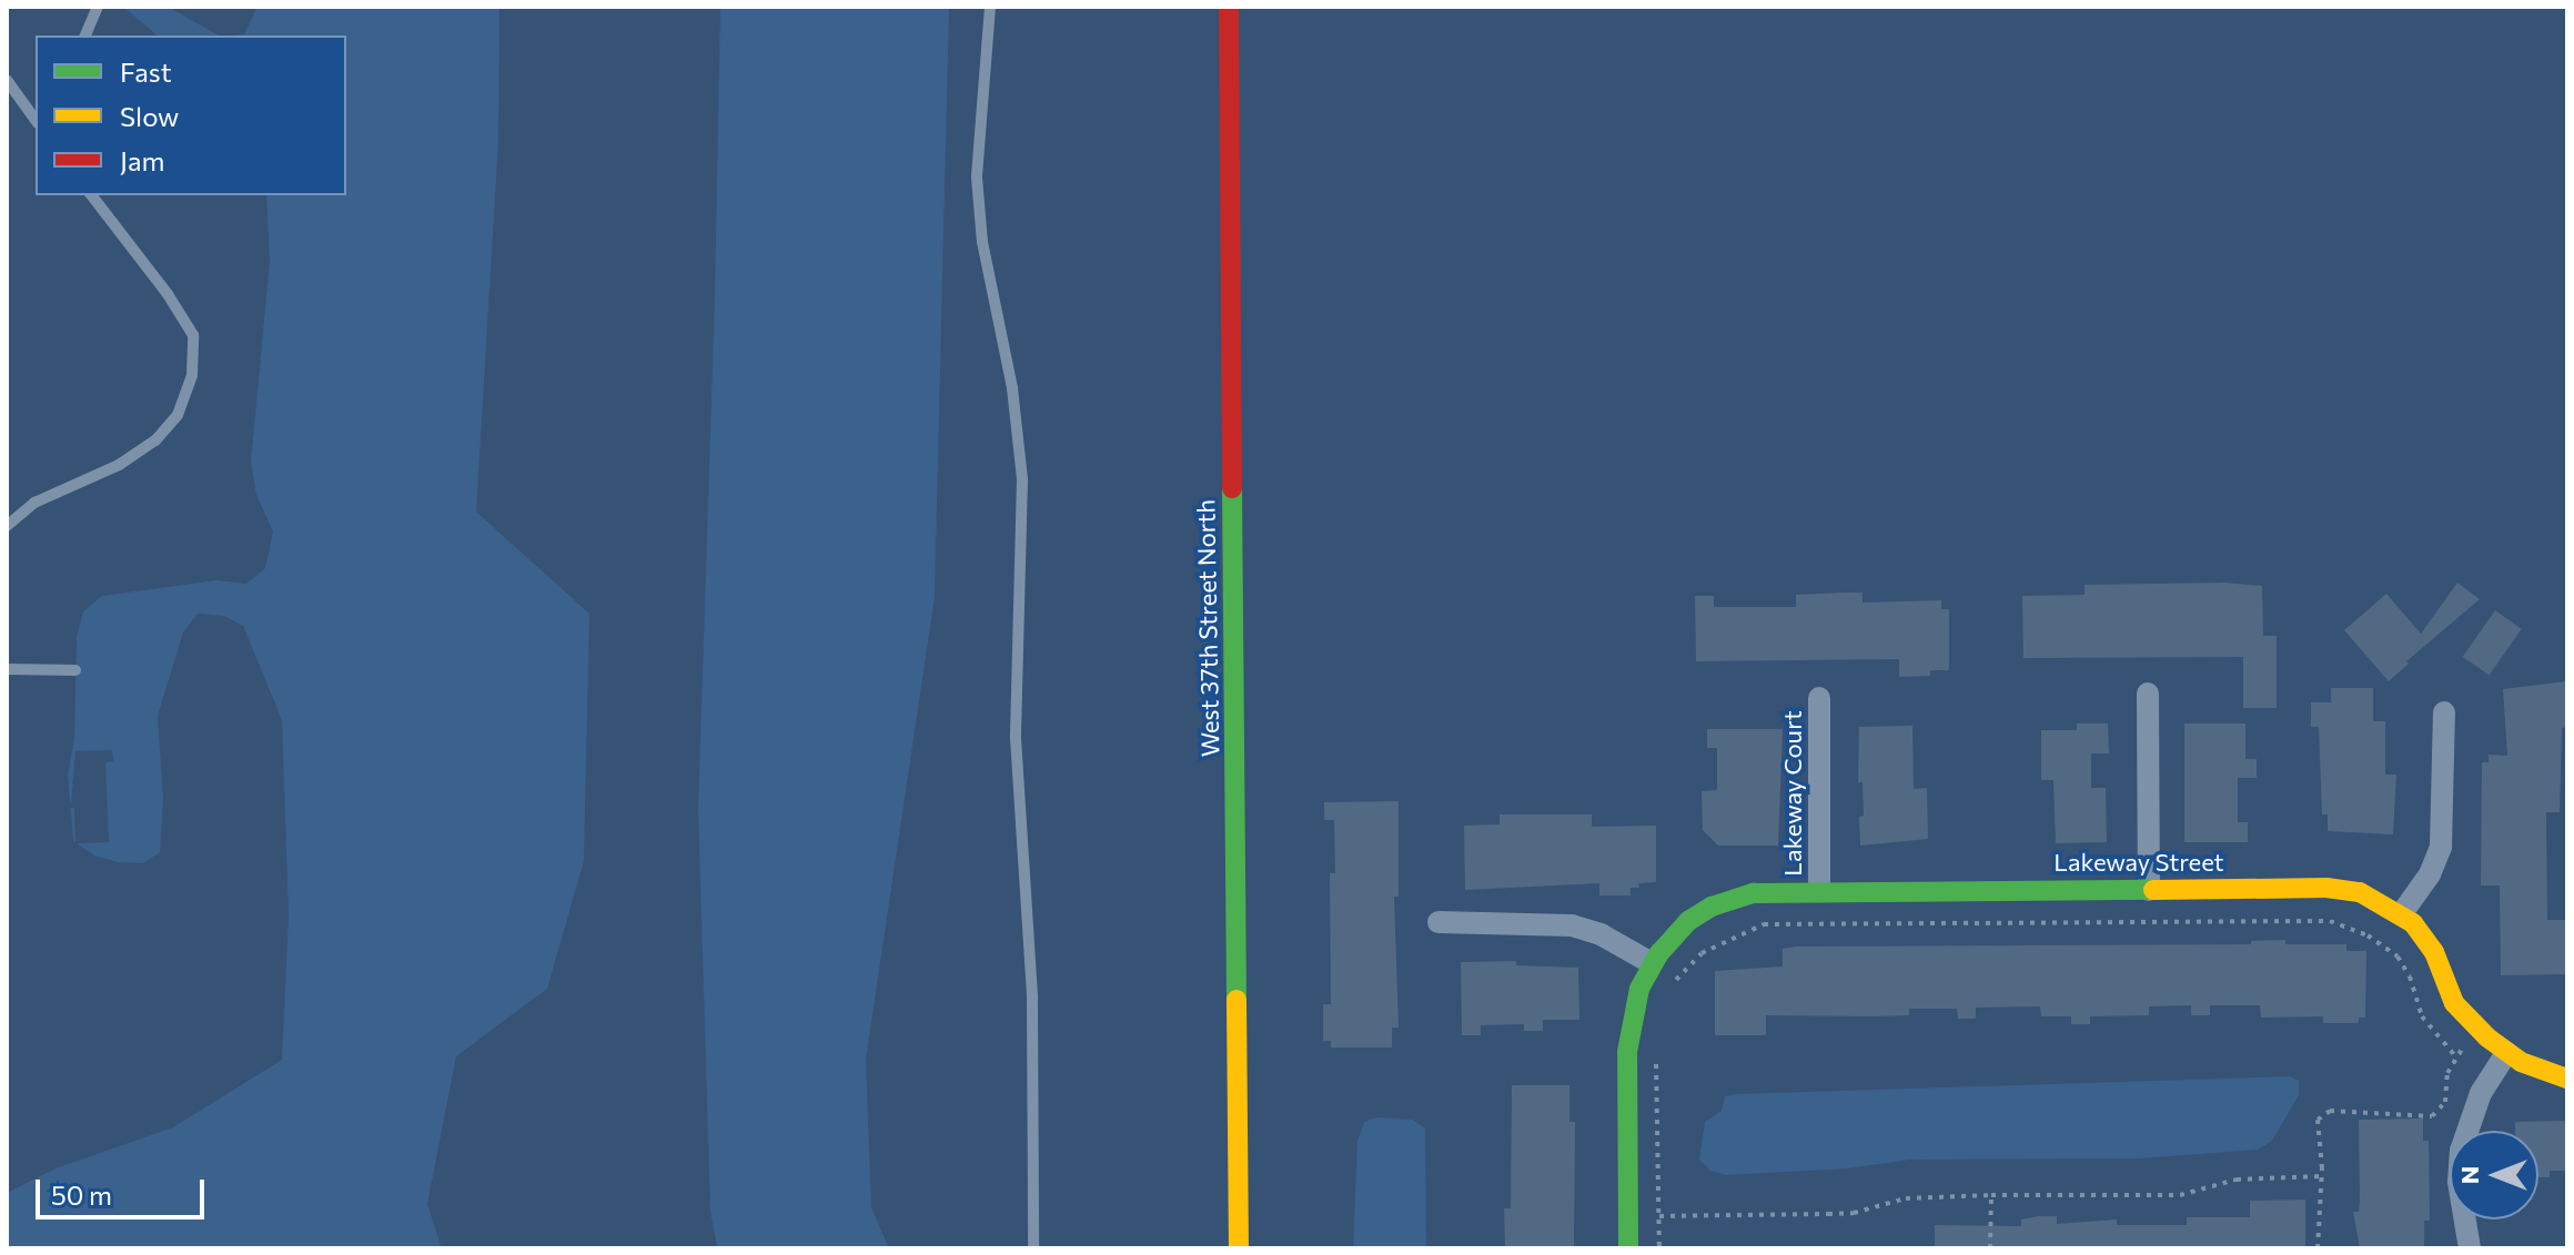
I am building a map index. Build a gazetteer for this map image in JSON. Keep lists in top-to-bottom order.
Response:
{
  "streets": {
    "street": ["West 37th Street North", "Lakeway Court", "Lakeway Street"]
  },
  "crossings": [
    ["Lakeway Court", "Lakeway Street"]
  ],
  "legend": ["Fast", "Slow", "Jam"],
  "scale_bar": "50 m",
  "north": "left"
}
